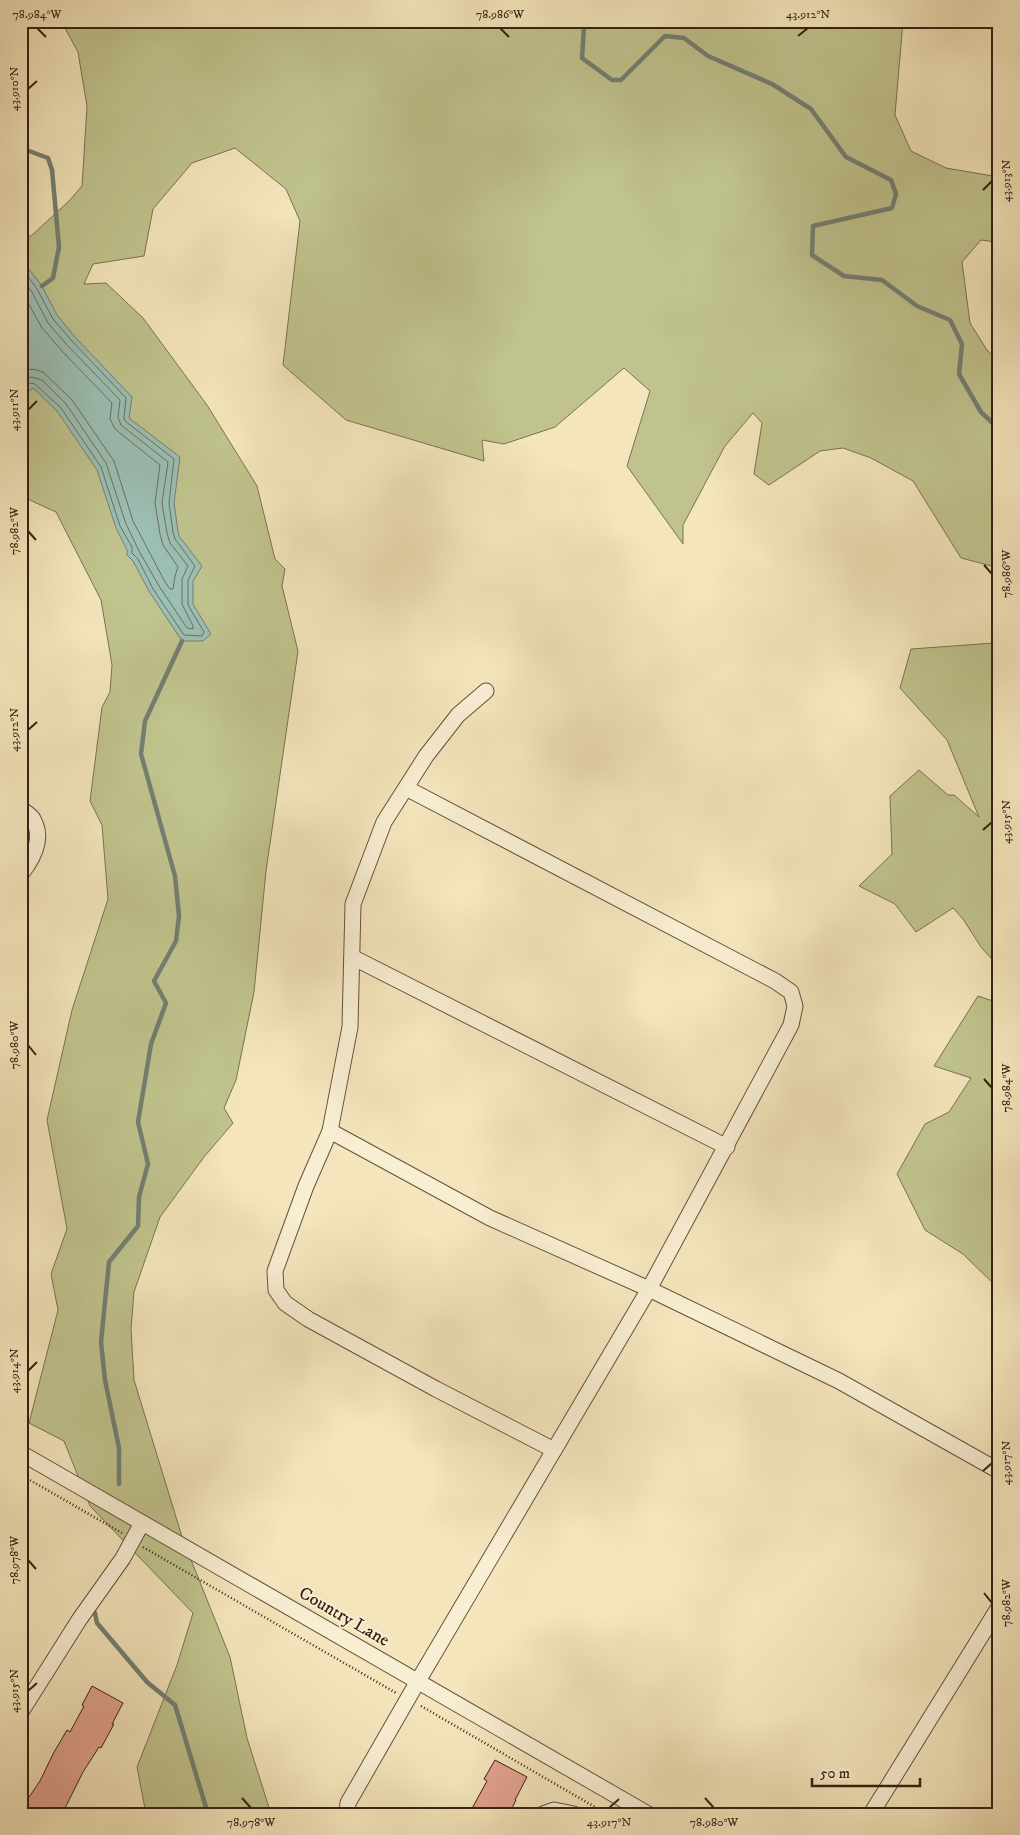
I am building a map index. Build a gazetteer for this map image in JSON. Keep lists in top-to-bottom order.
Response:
{
  "streets": {
    "street": ["Country Lane"]
  },
  "scale_bar": "50 m",
  "coordinates": [
    "78.984°W",
    "78.986°W",
    "43.912°N",
    "43.910°N",
    "43.913°N",
    "43.911°N",
    "78.982°W",
    "43.915°N",
    "78.980°W",
    "43.914°N",
    "43.917°N",
    "78.978°W"
  ]
}
